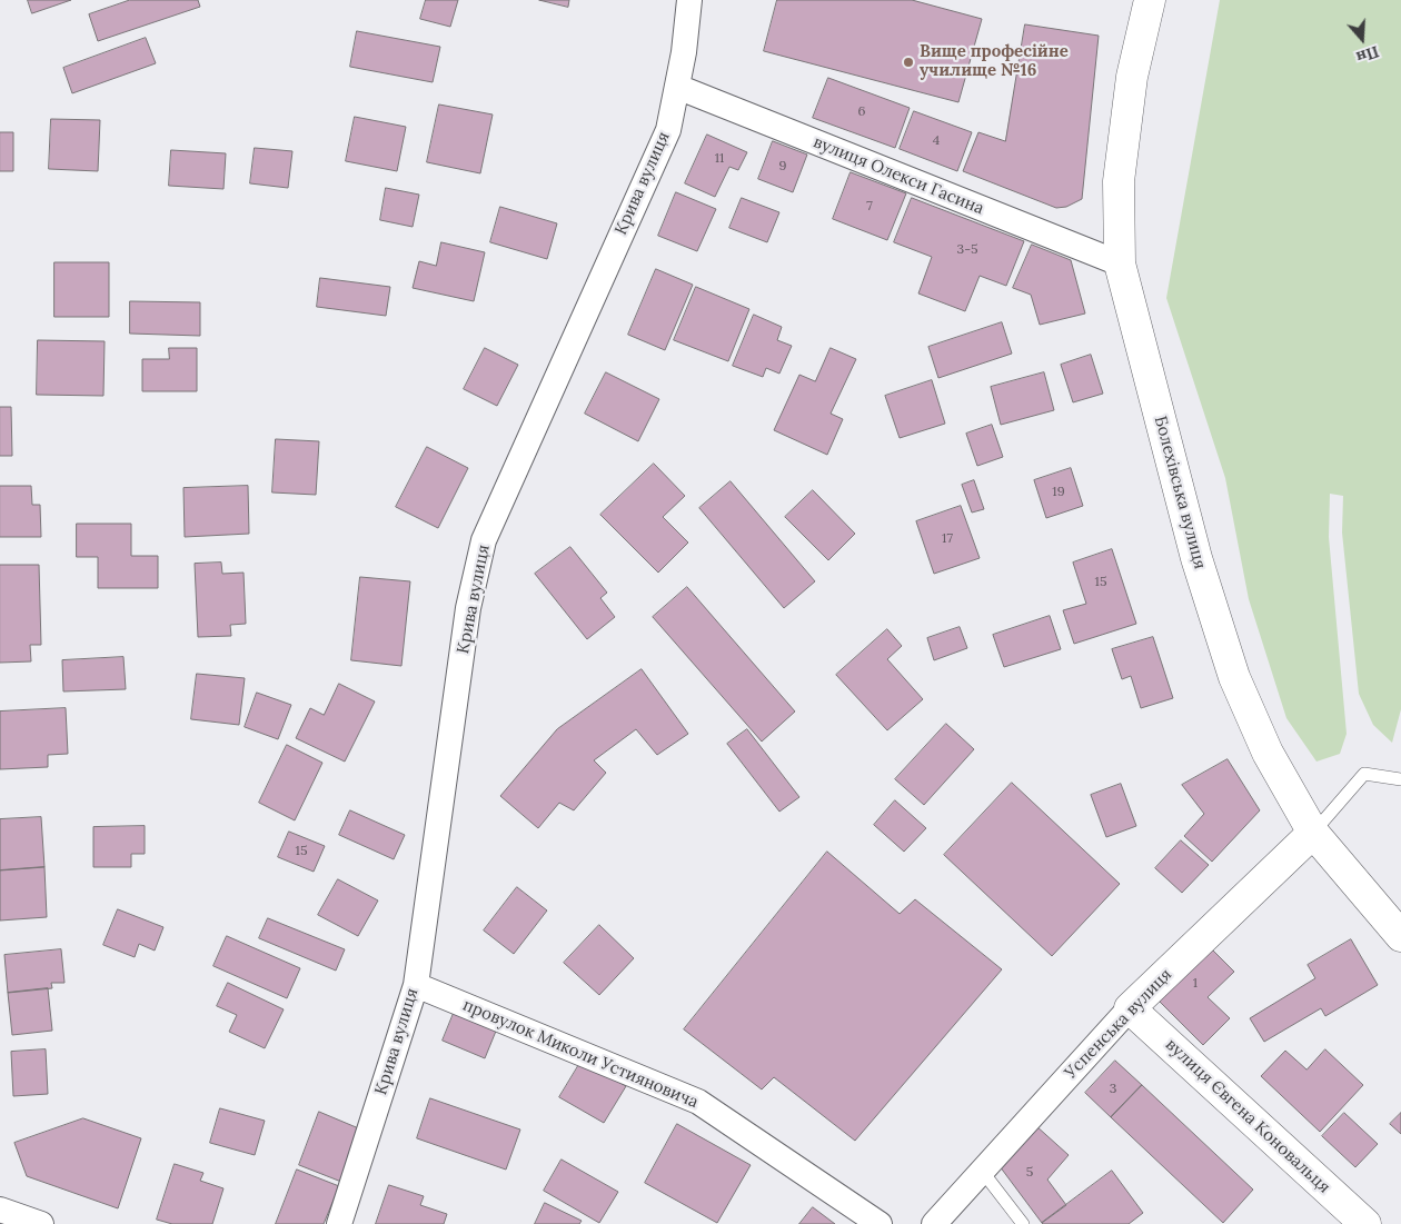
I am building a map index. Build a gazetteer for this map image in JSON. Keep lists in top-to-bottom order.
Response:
{
  "streets": {
    "main road": ["Болехівська вулиця", "Успенська вулиця", "вулиця Євгена Коновальця"],
    "street": ["вулиця Олекси Гасина", "Крива вулиця", "провулок Миколи Устияновича"]
  },
  "crossings": [
    ["вулиця Олекси Гасина", "Крива вулиця"],
    ["вулиця Олекси Гасина", "Болехівська вулиця"],
    ["Крива вулиця", "провулок Миколи Устияновича"],
    ["Болехівська вулиця", "Успенська вулиця"],
    ["Успенська вулиця", "вулиця Євгена Коновальця"]
  ],
  "places": ["Вище професійне училище №16"],
  "house_numbers": [
    "6",
    "4",
    "11",
    "9",
    "7",
    "3-5",
    "19",
    "17",
    "15",
    "15",
    "1",
    "3",
    "5"
  ],
  "north": "bottom"
}
